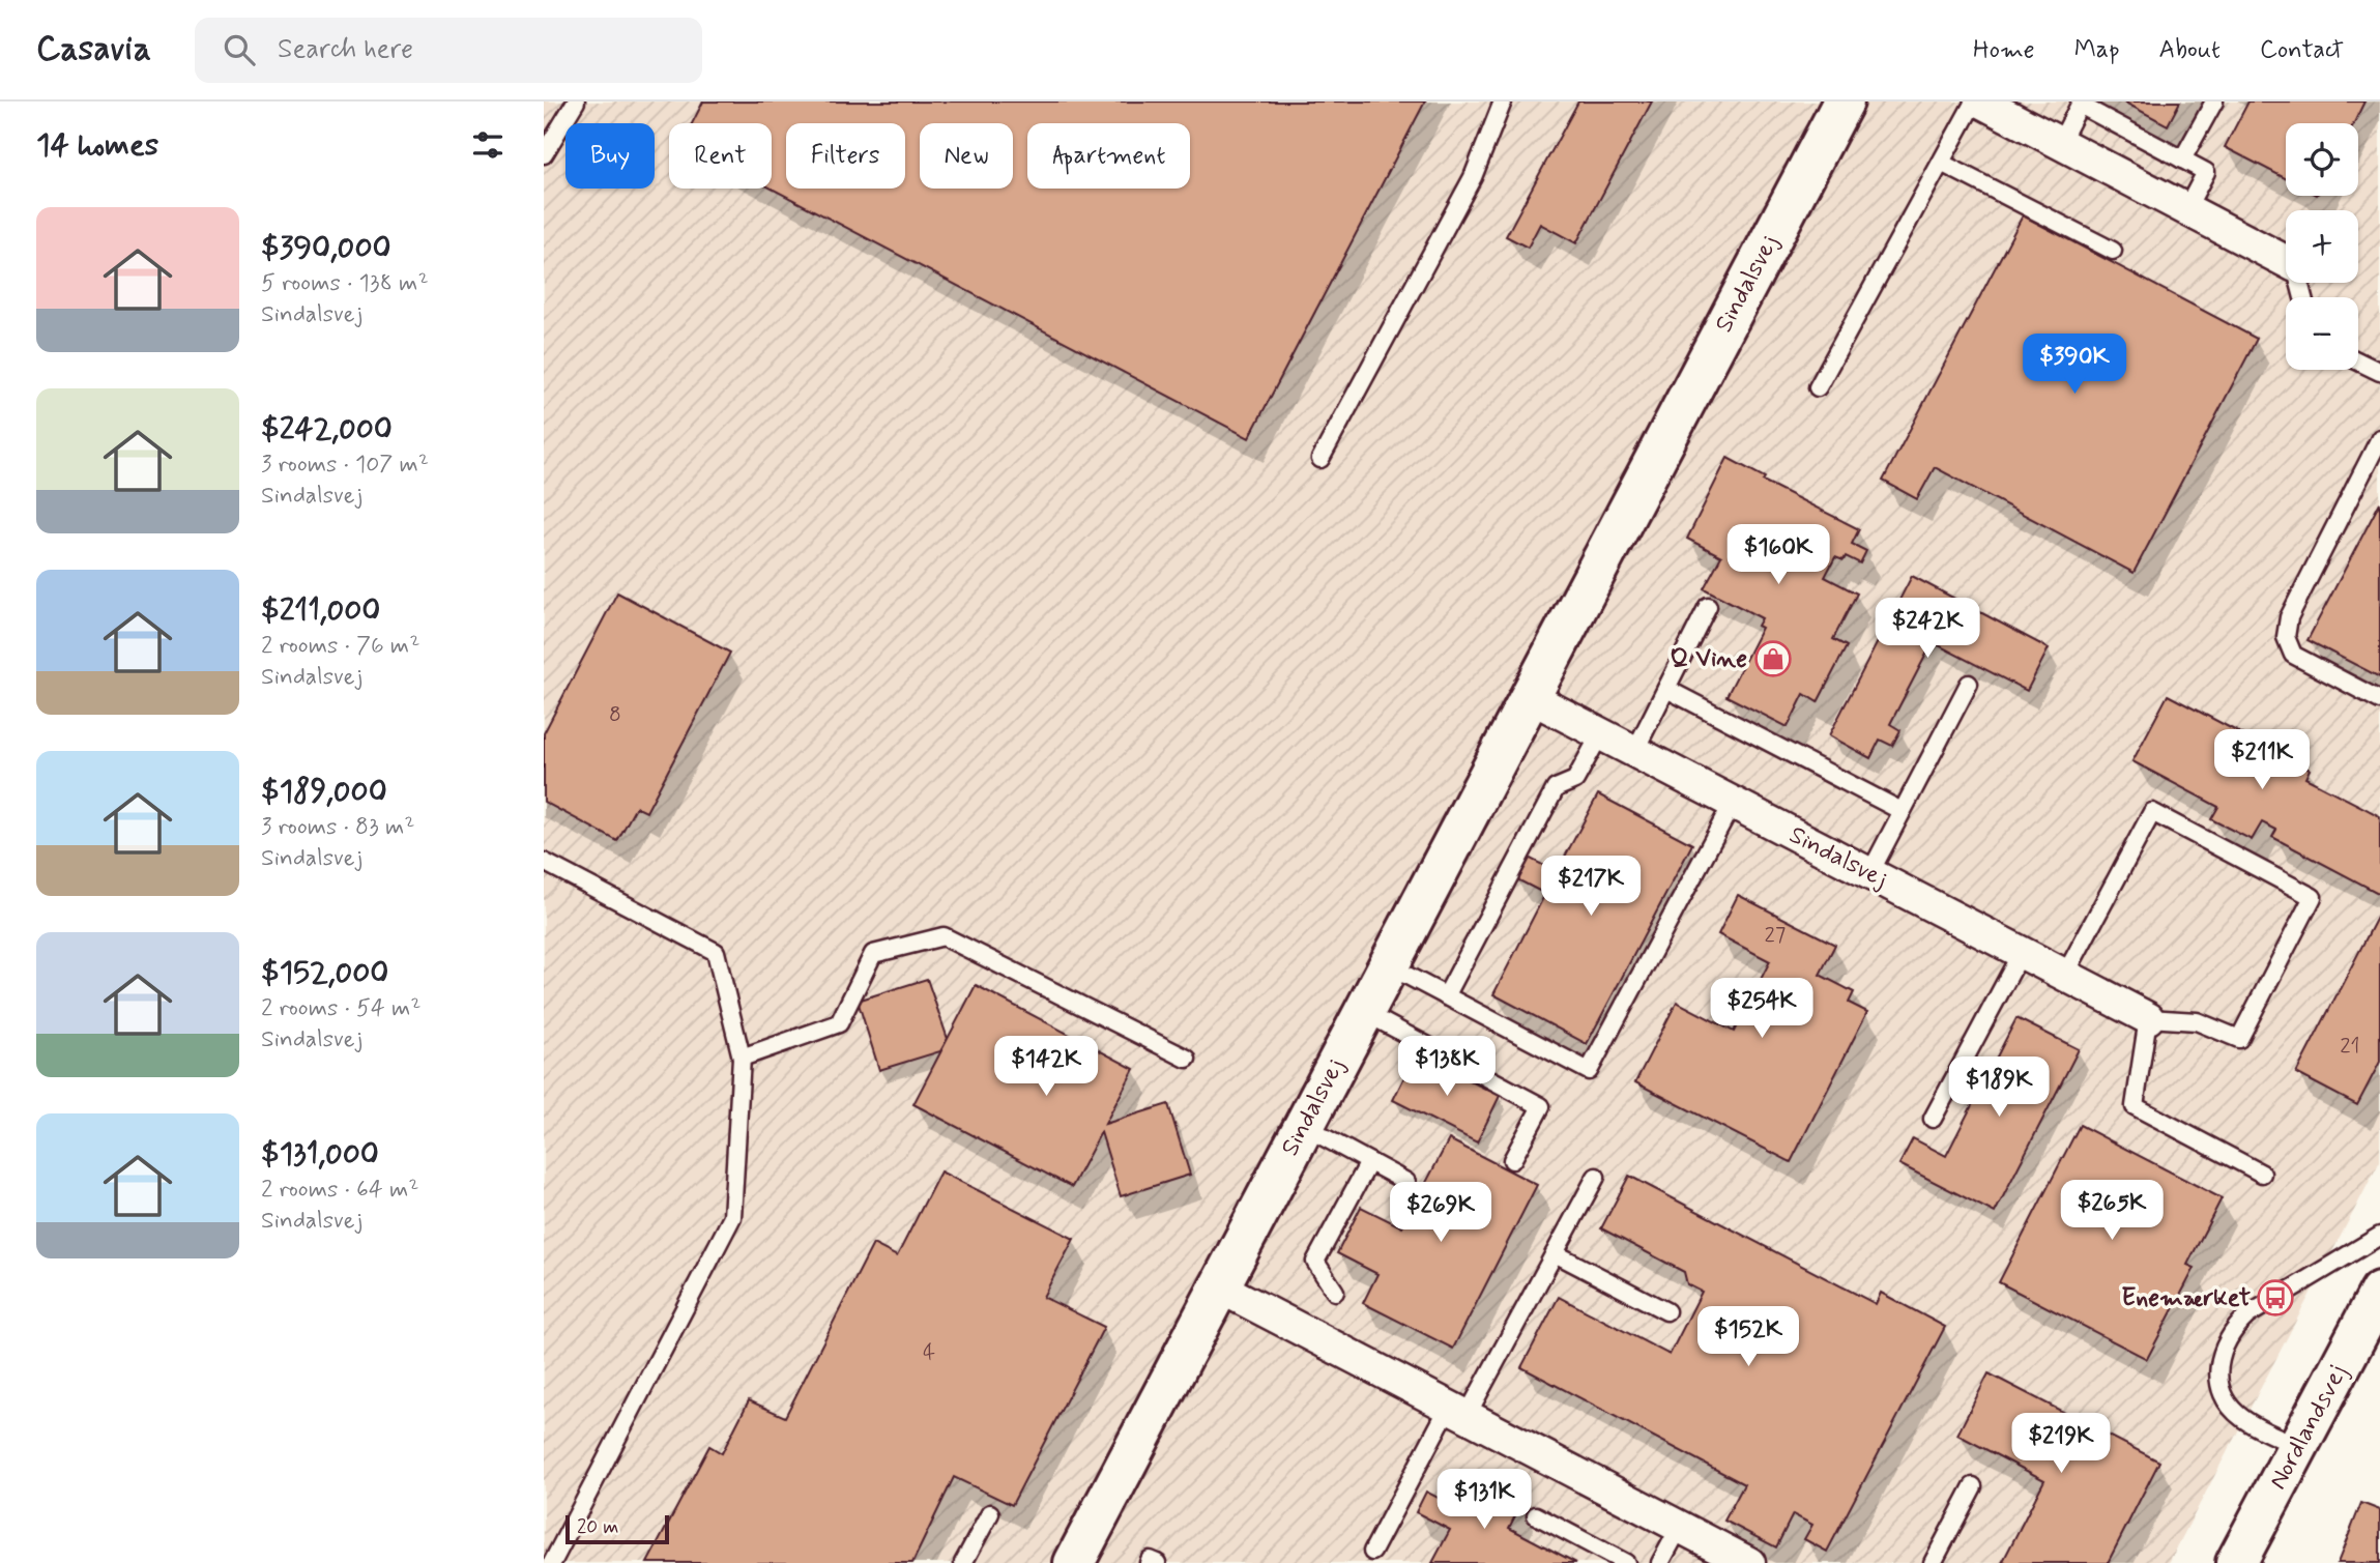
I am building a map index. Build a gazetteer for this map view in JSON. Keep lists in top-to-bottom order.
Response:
{
  "streets": {
    "street": ["Sindalsvej", "Nordlandsvej"]
  },
  "places": {
    "shop": ["Q Vine"],
    "bus stop": ["Enemærket"]
  },
  "house_numbers": [
    "8",
    "27",
    "21",
    "4"
  ],
  "scale_bar": "20 m",
  "page": {
    "header": "Casavia",
    "search": "Search here",
    "nav": [
      "Home",
      "Map",
      "About",
      "Contact"
    ],
    "heading": "14 homes",
    "map_buttons": ["+", "−"],
    "chip": [
      "Buy",
      "Rent",
      "Filters",
      "New",
      "Apartment"
    ],
    "list": [
      {
        "name": "$390,000",
        "note": "5 rooms · 138 m² · Sindalsvej"
      },
      {
        "name": "$242,000",
        "note": "3 rooms · 107 m² · Sindalsvej"
      },
      {
        "name": "$211,000",
        "note": "2 rooms · 76 m² · Sindalsvej"
      },
      {
        "name": "$189,000",
        "note": "3 rooms · 83 m² · Sindalsvej"
      },
      {
        "name": "$152,000",
        "note": "2 rooms · 54 m² · Sindalsvej"
      },
      {
        "name": "$131,000",
        "note": "2 rooms · 64 m² · Sindalsvej"
      }
    ],
    "price": [
      "$390K",
      "$160K",
      "$242K",
      "$211K",
      "$217K",
      "$254K",
      "$142K",
      "$138K",
      "$189K",
      "$265K",
      "$269K",
      "$152K",
      "$219K",
      "$131K"
    ],
    "scale": "20 m"
  }
}
